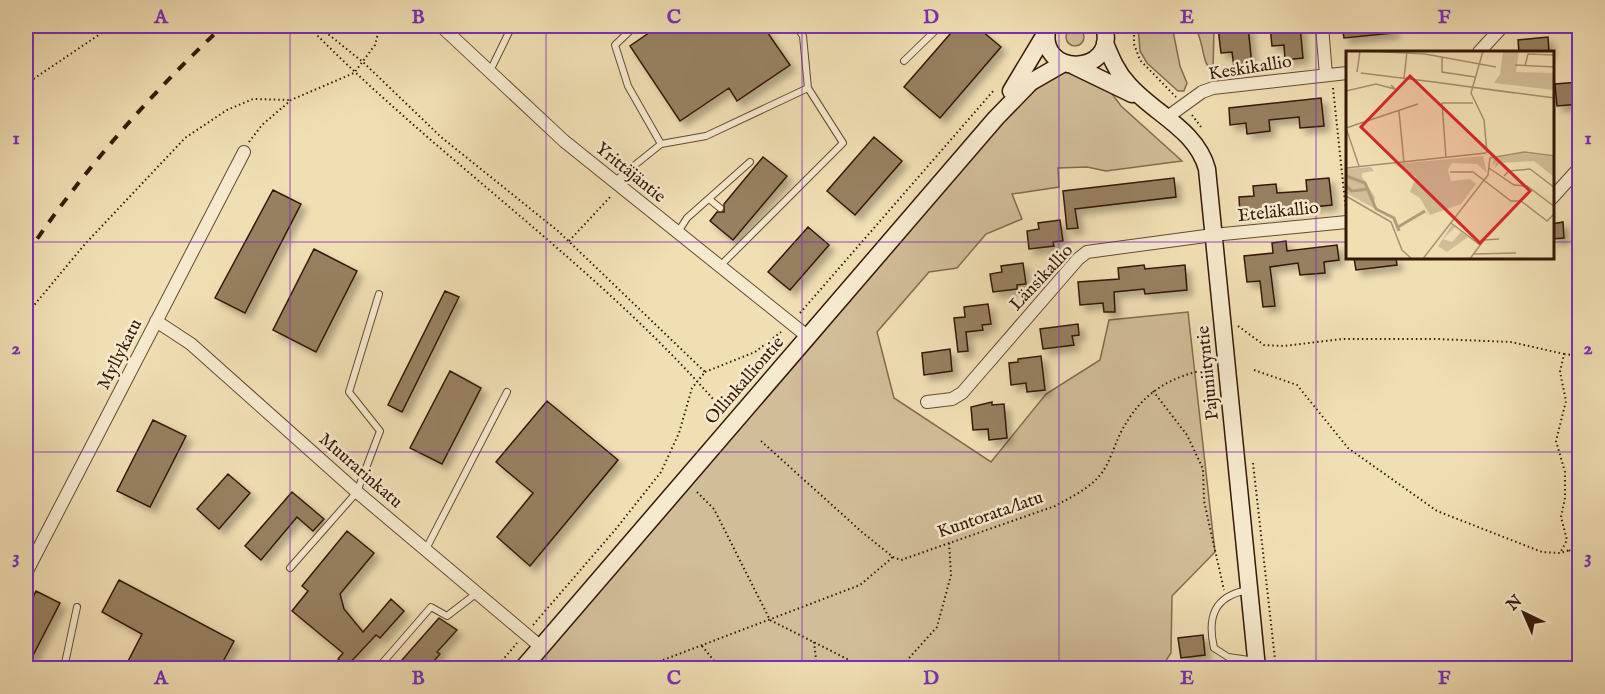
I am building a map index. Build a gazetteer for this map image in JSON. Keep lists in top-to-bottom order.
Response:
{
  "streets": {
    "street": [
      "Keskikallio",
      "Yrittäjäntie",
      "Eteläkallio",
      "Länsikallio",
      "Myllykatu",
      "Pajuniityntie",
      "Ollinkalliontie",
      "Muurarinkatu"
    ],
    "path": ["Kuntorata/latu"]
  },
  "crossings": [
    ["Keskikallio", "Pajuniityntie"],
    ["Yrittäjäntie", "Ollinkalliontie"],
    ["Eteläkallio", "Länsikallio"],
    ["Eteläkallio", "Pajuniityntie"],
    ["Länsikallio", "Pajuniityntie"],
    ["Myllykatu", "Muurarinkatu"],
    ["Pajuniityntie", "Ollinkalliontie"],
    ["Ollinkalliontie", "Muurarinkatu"]
  ],
  "north": "top left",
  "grid": {
    "columns": [
      "A",
      "B",
      "C",
      "D",
      "E",
      "F"
    ],
    "rows": ["1", "2", "3"]
  }
}
